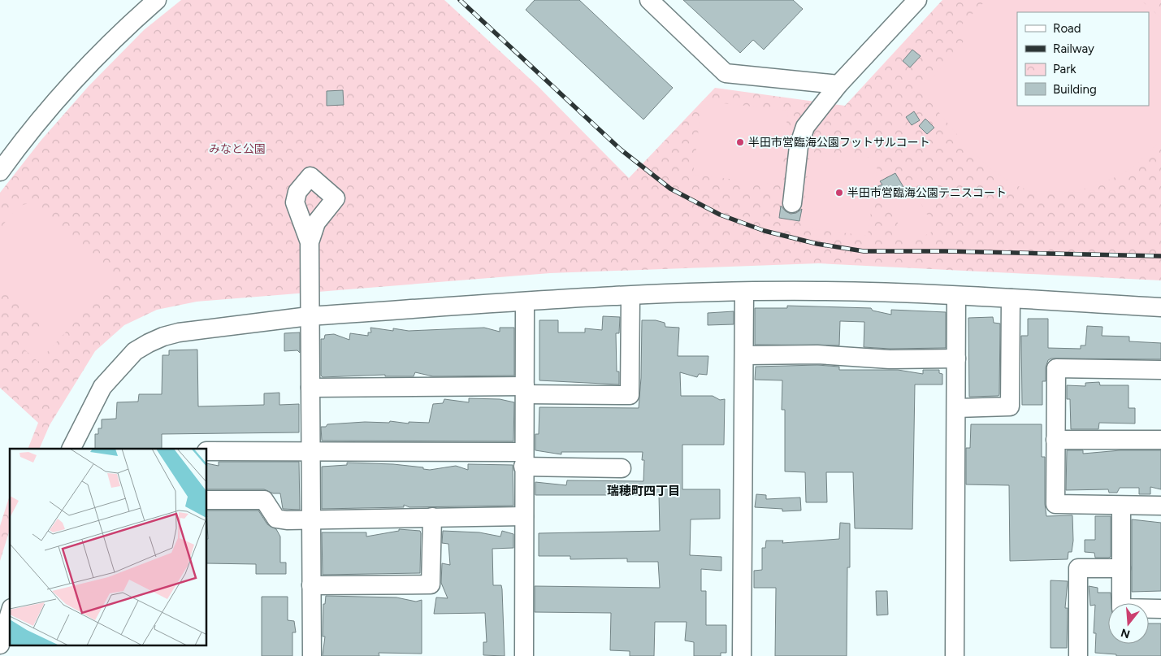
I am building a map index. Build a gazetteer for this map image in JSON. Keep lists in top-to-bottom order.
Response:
{
  "districts": ["瑞穂町四丁目"],
  "parks": ["みなと公園"],
  "places": ["半田市営臨海公園フットサルコート", "半田市営臨海公園テニスコート"],
  "legend": [
    "Road",
    "Railway",
    "Park",
    "Building"
  ],
  "north": "bottom"
}
